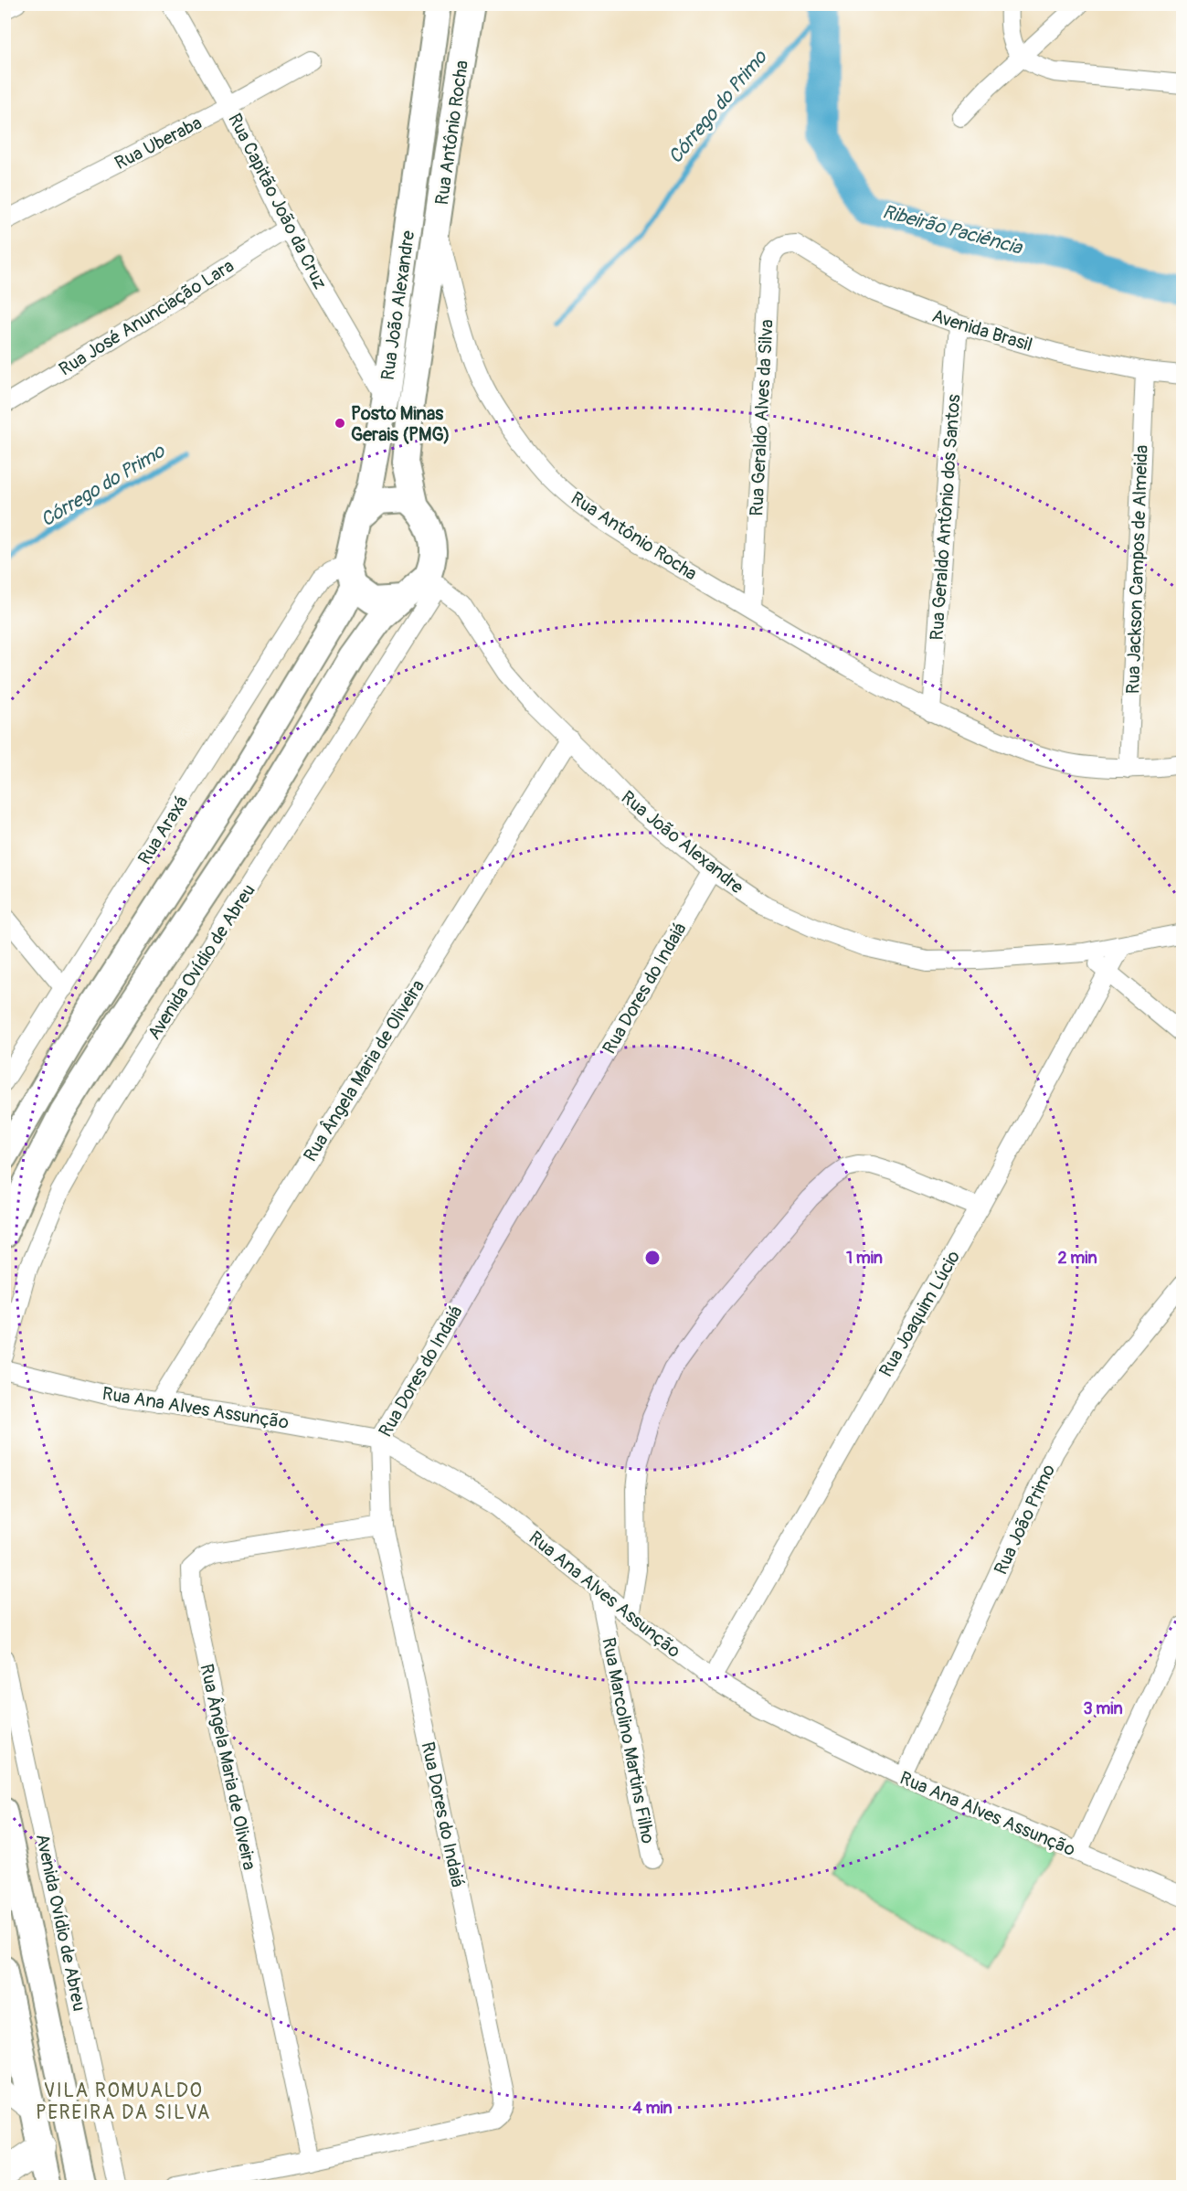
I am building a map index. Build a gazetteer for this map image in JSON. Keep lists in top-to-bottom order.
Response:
{
  "streets": {
    "main road": ["Rua Antônio Rocha", "Rua João Alexandre", "Avenida Ovídio de Abreu"],
    "street": [
      "Rua Uberaba",
      "Rua Capitão João da Cruz",
      "Rua José Anunciação Lara",
      "Avenida Brasil",
      "Rua Geraldo Alves da Silva",
      "Rua Geraldo Antônio dos Santos",
      "Rua Jackson Campos de Almeida",
      "Rua Araxá",
      "Rua Dores do Indaiá",
      "Rua Ângela Maria de Oliveira",
      "Rua Joaquim Lúcio",
      "Rua Ana Alves Assunção",
      "Rua João Primo",
      "Rua Marcolino Martins Filho"
    ]
  },
  "crossings": [
    ["Rua Antônio Rocha", "Rua João Alexandre"],
    ["Rua Antônio Rocha", "Rua Geraldo Alves da Silva"],
    ["Rua Antônio Rocha", "Rua Geraldo Antônio dos Santos"],
    ["Rua Antônio Rocha", "Rua Jackson Campos de Almeida"],
    ["Rua Uberaba", "Rua Capitão João da Cruz"],
    ["Rua Capitão João da Cruz", "Rua João Alexandre"],
    ["Rua Capitão João da Cruz", "Rua José Anunciação Lara"],
    ["Rua João Alexandre", "Rua Araxá"],
    ["Rua João Alexandre", "Avenida Ovídio de Abreu"],
    ["Rua João Alexandre", "Rua Dores do Indaiá"],
    ["Rua João Alexandre", "Rua Ângela Maria de Oliveira"],
    ["Rua João Alexandre", "Rua Joaquim Lúcio"],
    ["Avenida Brasil", "Rua Geraldo Alves da Silva"],
    ["Avenida Brasil", "Rua Geraldo Antônio dos Santos"],
    ["Avenida Brasil", "Rua Jackson Campos de Almeida"],
    ["Rua Araxá", "Avenida Ovídio de Abreu"],
    ["Rua Dores do Indaiá", "Rua Ângela Maria de Oliveira"],
    ["Rua Dores do Indaiá", "Rua Ana Alves Assunção"],
    ["Rua Ângela Maria de Oliveira", "Rua Ana Alves Assunção"],
    ["Rua Joaquim Lúcio", "Rua Ana Alves Assunção"],
    ["Rua Ana Alves Assunção", "Rua João Primo"],
    ["Rua Ana Alves Assunção", "Rua Marcolino Martins Filho"]
  ],
  "districts": ["VILA ROMUALDO PEREIRA DA SILVA"],
  "water": ["Córrego do Primo", "Ribeirão Paciência"],
  "places": ["Posto Minas Gerais (PMG)"],
  "rings": [
    "1 min",
    "2 min",
    "3 min",
    "4 min"
  ]
}
